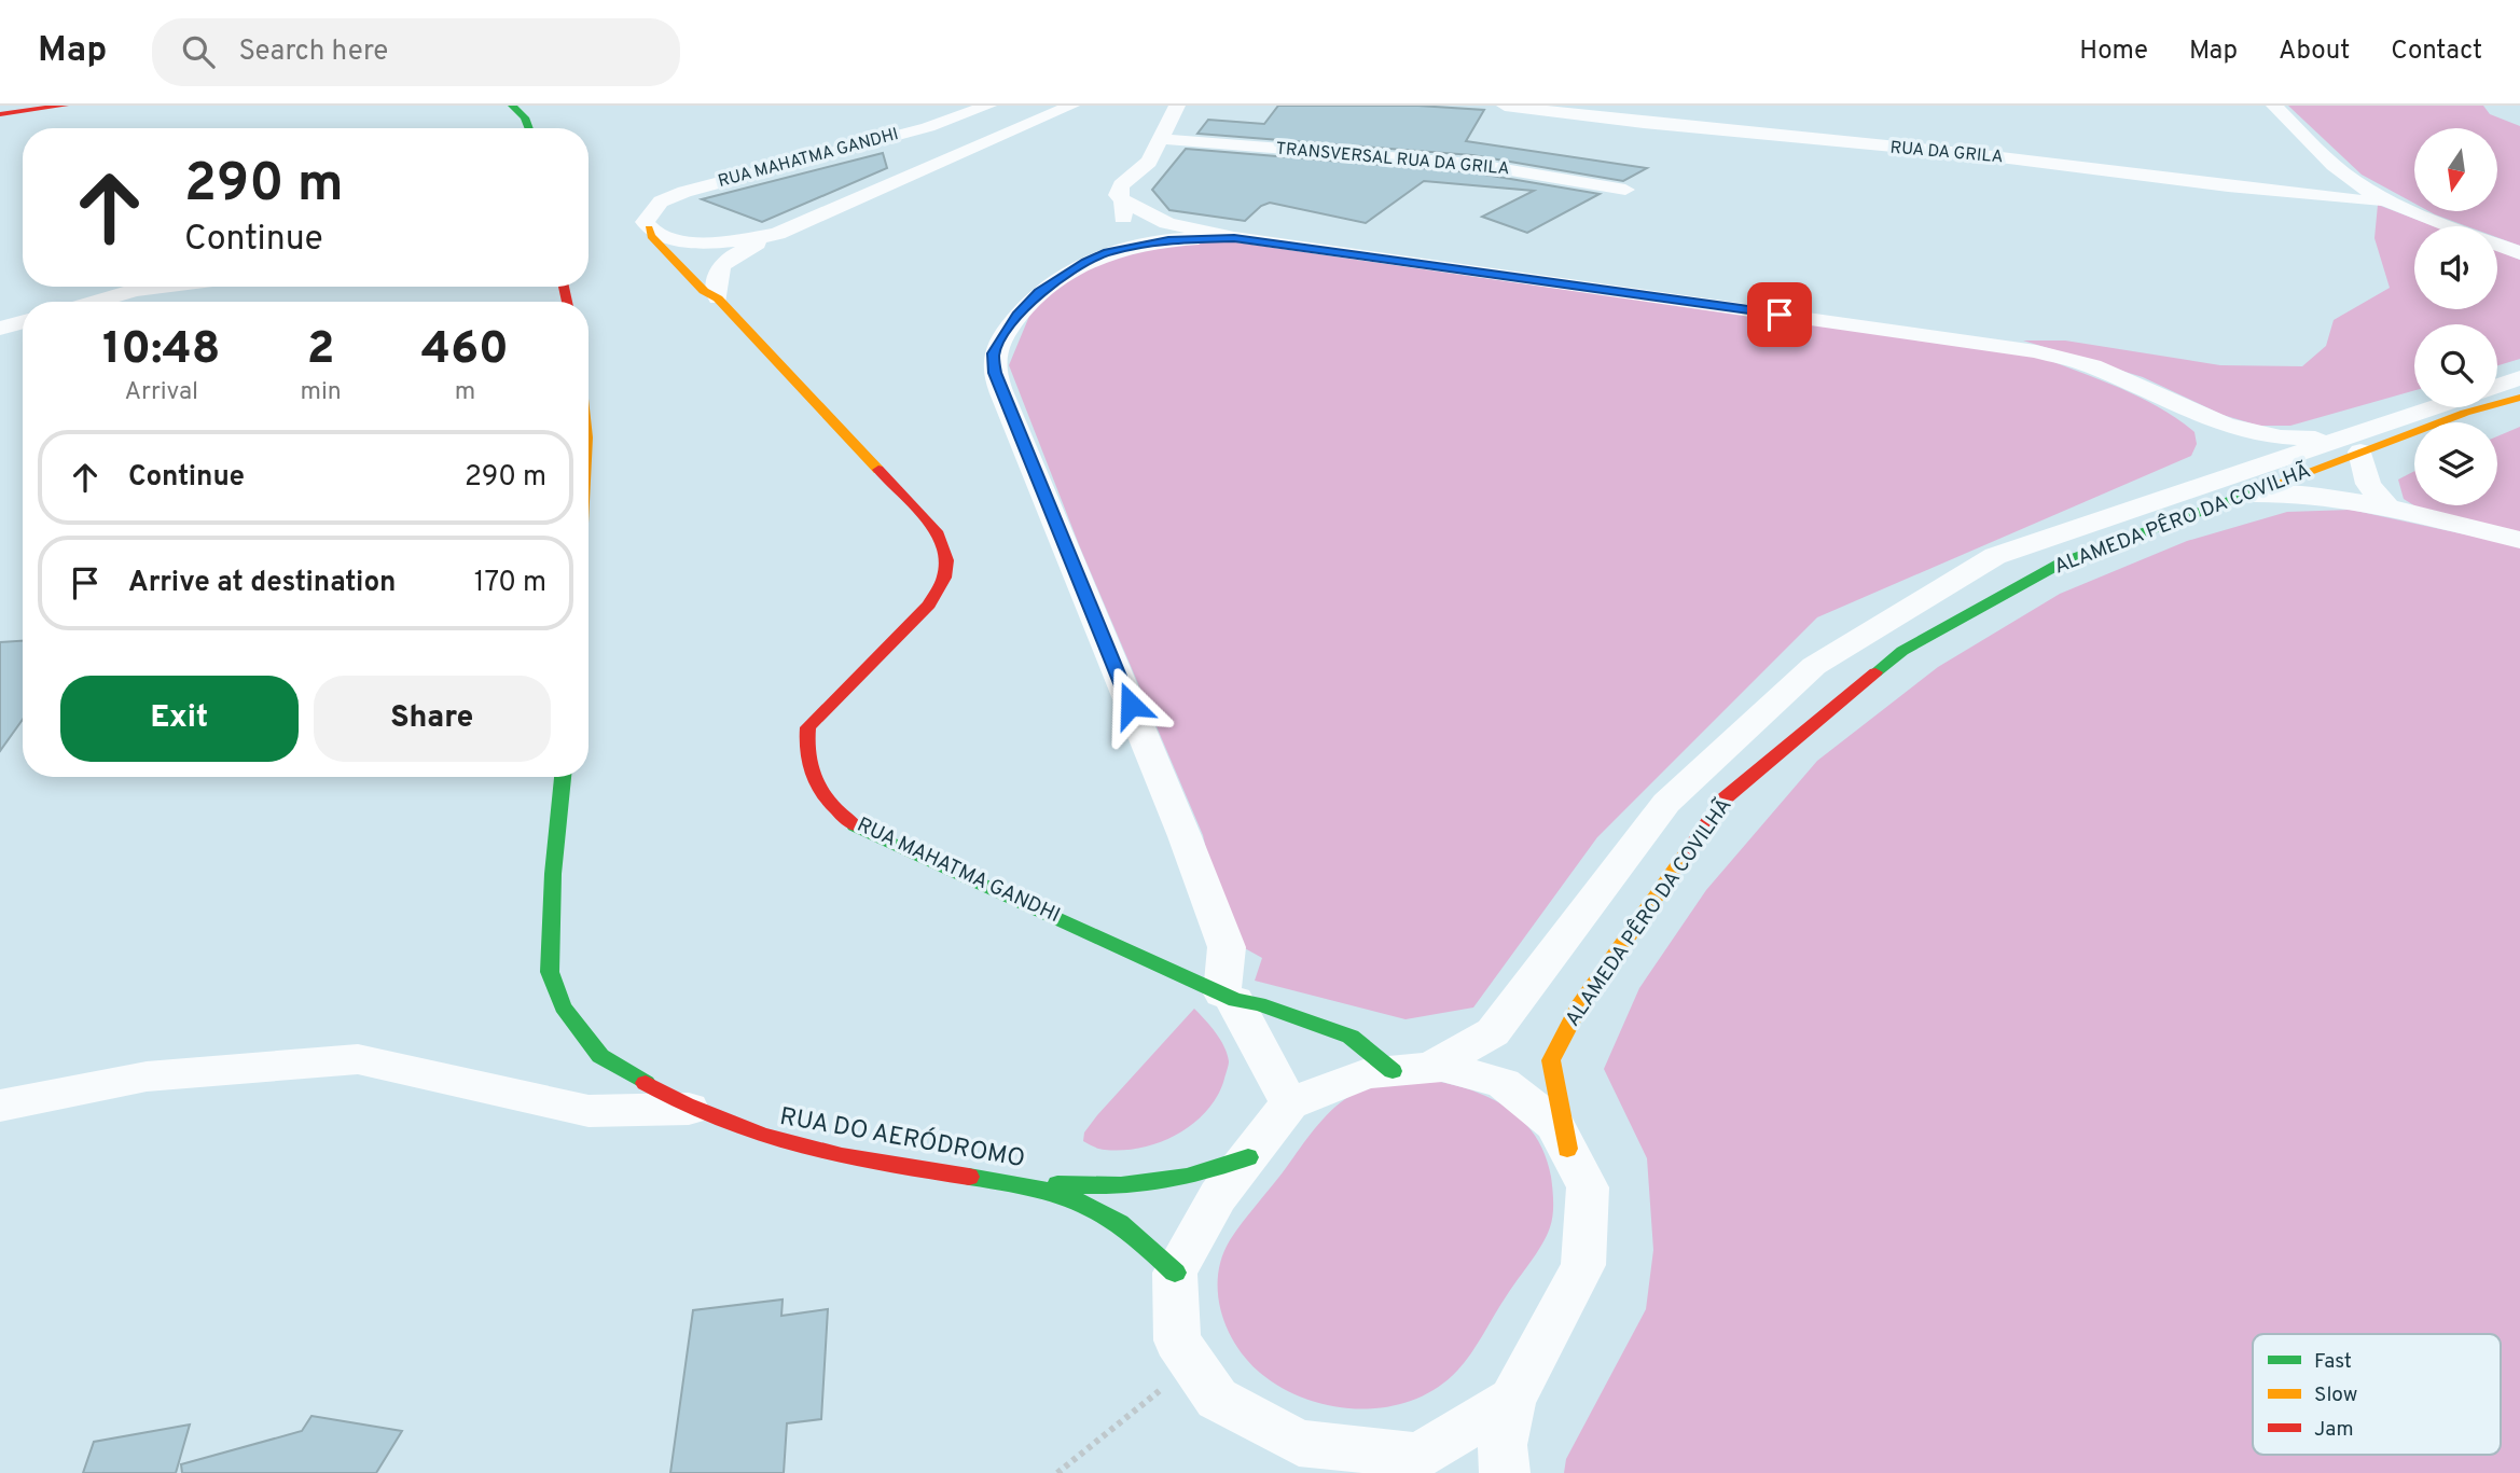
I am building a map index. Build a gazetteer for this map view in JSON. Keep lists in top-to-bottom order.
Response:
{
  "streets": {
    "street": [
      "RUA DA GRILA",
      "RUA MAHATMA GANDHI",
      "TRANSVERSAL RUA DA GRILA",
      "ALAMEDA PÊRO DA COVILHÃ",
      "RUA DO AERÓDROMO"
    ]
  },
  "crossings": [
    ["RUA MAHATMA GANDHI", "ALAMEDA PÊRO DA COVILHÃ"]
  ],
  "legend": ["Fast", "Slow", "Jam"],
  "north": "bottom",
  "page": {
    "header": "Map",
    "search": "Search here",
    "nav": [
      "Home",
      "Map",
      "About",
      "Contact"
    ],
    "turn": ["290 m", "Continue"],
    "eta": [
      "10:48",
      "Arrival",
      "2",
      "min",
      "460",
      "m"
    ],
    "list": [
      {
        "name": "Continue",
        "value": "290 m"
      },
      {
        "name": "Arrive at destination",
        "value": "170 m"
      }
    ],
    "buttons": ["Exit", "Share"]
  }
}
